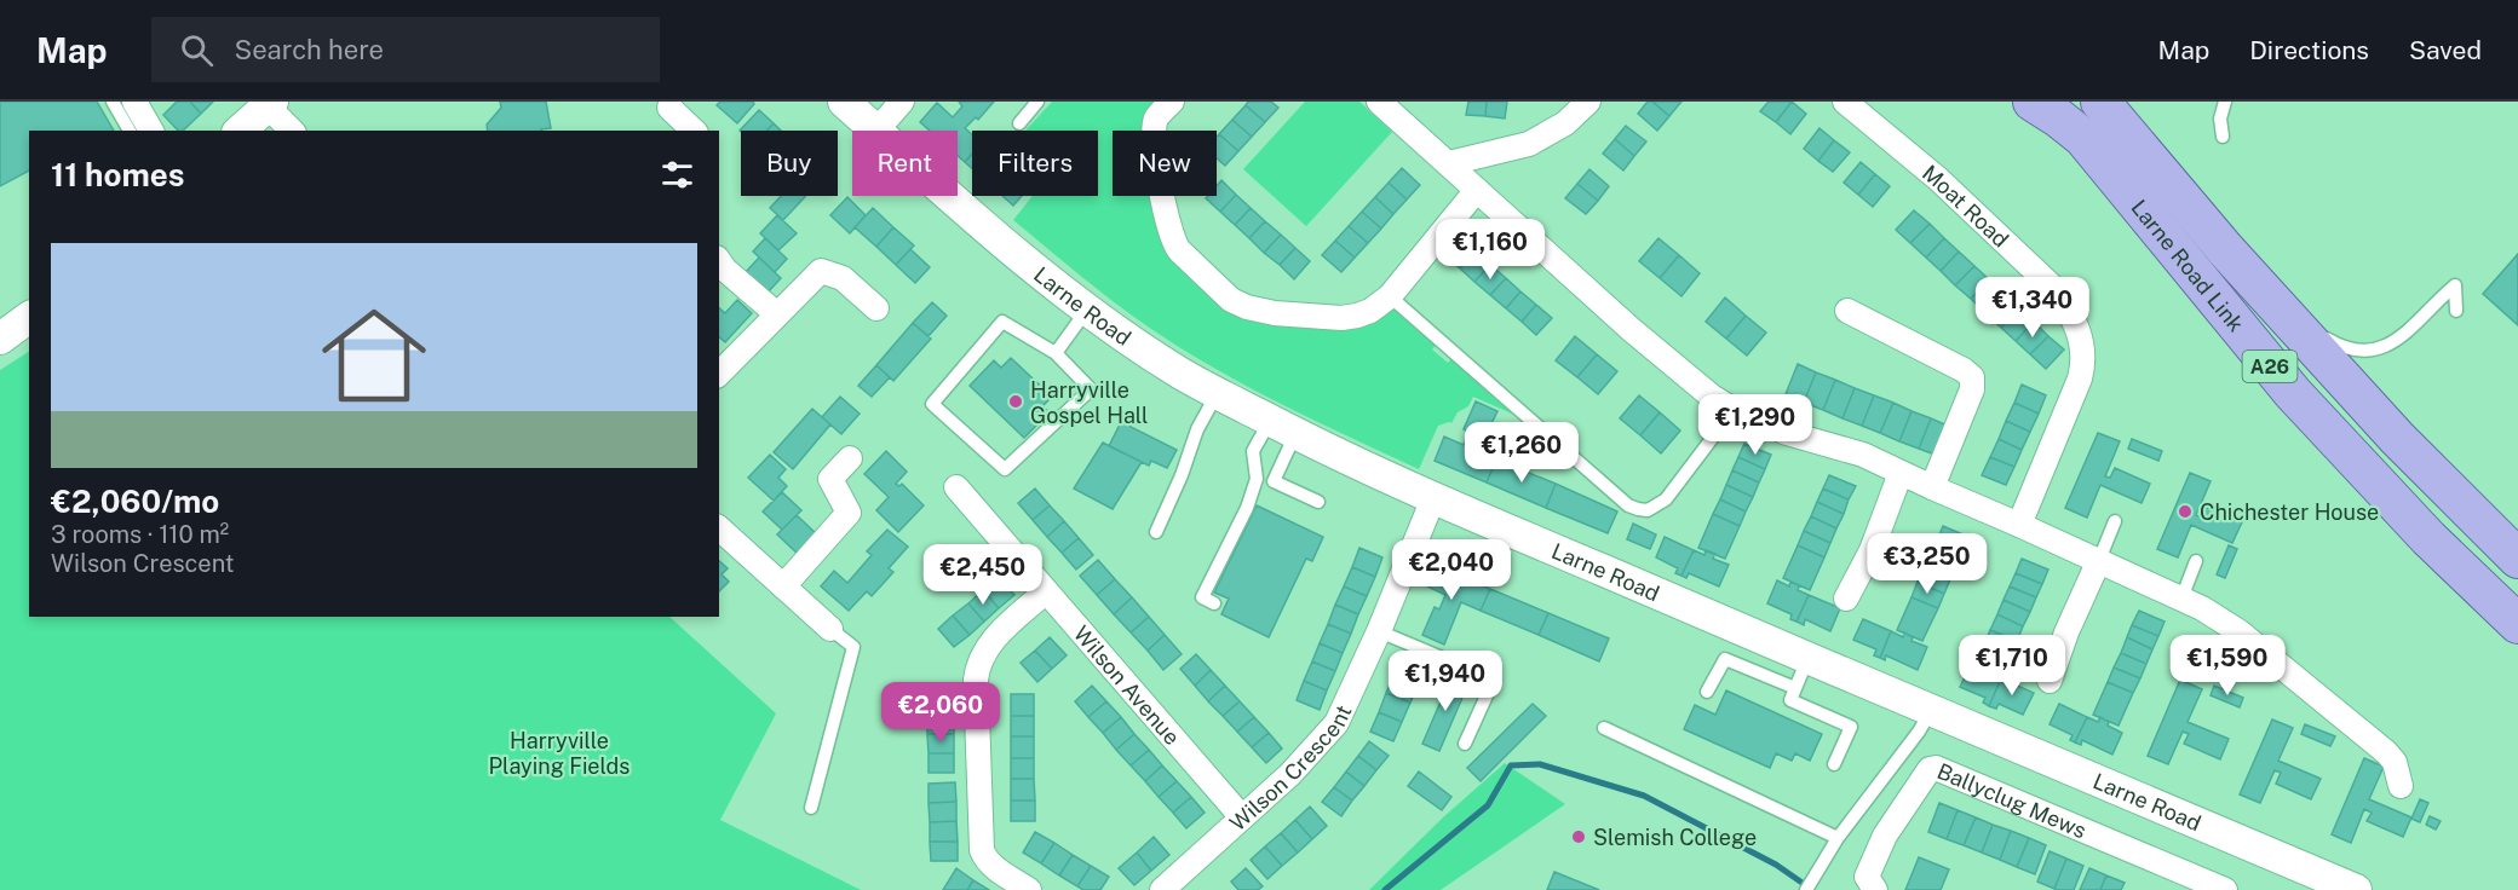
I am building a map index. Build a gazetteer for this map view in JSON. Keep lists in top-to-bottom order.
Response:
{
  "streets": {
    "main road": ["Larne Road Link", "A26"],
    "street": [
      "Moat Road",
      "Larne Road",
      "Wilson Avenue",
      "Wilson Crescent",
      "Ballyclug Mews"
    ]
  },
  "crossings": [
    ["Larne Road", "Wilson Crescent"],
    ["Wilson Avenue", "Wilson Crescent"]
  ],
  "parks": ["Harryville Playing Fields"],
  "places": ["Harryville Gospel Hall", "Chichester House", "Slemish College"],
  "page": {
    "header": "Map",
    "search": "Search here",
    "nav": ["Map", "Directions", "Saved"],
    "chip": [
      "Buy",
      "Rent",
      "Filters",
      "New"
    ],
    "heading": "11 homes",
    "list": [
      {
        "name": "€2,060/mo",
        "note": "3 rooms · 110 m² · Wilson Crescent"
      }
    ],
    "price": [
      "€1,160",
      "€1,340",
      "€1,290",
      "€1,260",
      "€3,250",
      "€2,040",
      "€2,450",
      "€1,710",
      "€1,590",
      "€1,940",
      "€2,060"
    ]
  }
}
